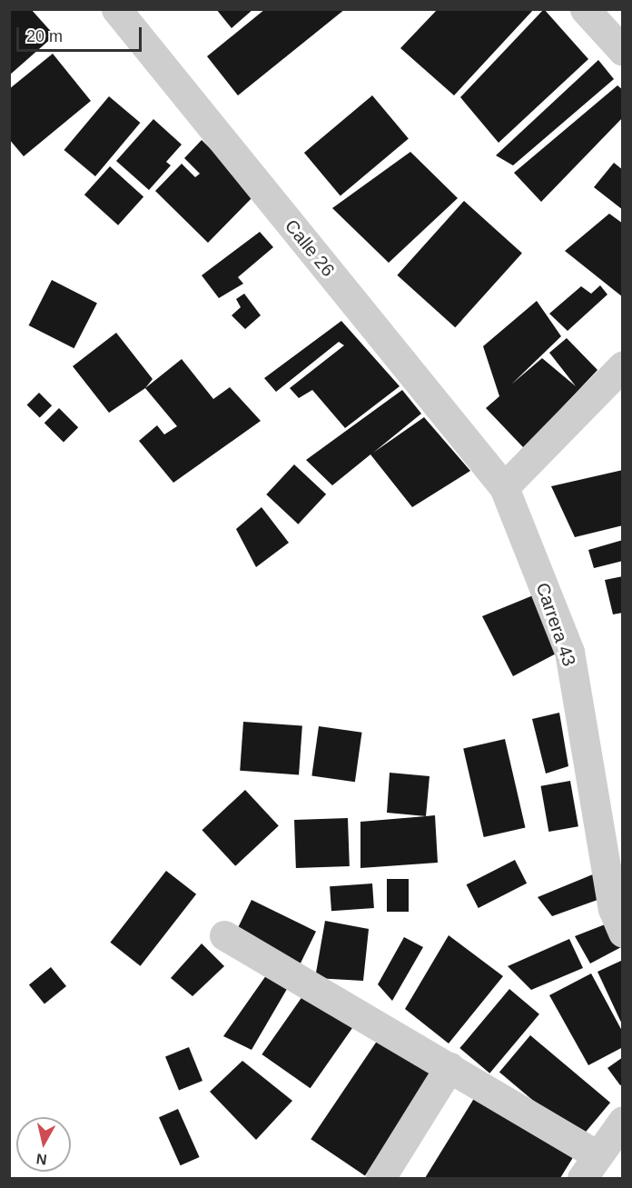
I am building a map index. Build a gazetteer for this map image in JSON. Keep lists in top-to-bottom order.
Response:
{
  "streets": {
    "street": ["Calle 26", "Carrera 43"]
  },
  "crossings": [
    ["Calle 26", "Carrera 43"]
  ],
  "scale_bar": "20 m",
  "north": "bottom"
}
